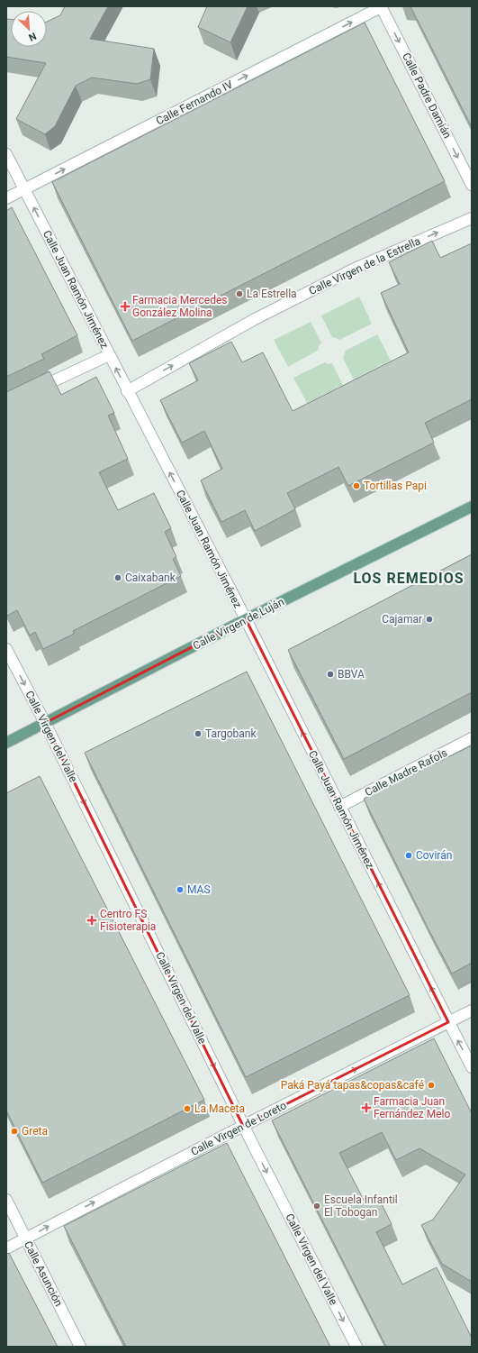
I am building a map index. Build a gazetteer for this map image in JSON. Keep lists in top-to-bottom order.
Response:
{
  "streets": {
    "main road": ["Calle Virgen de Luján"],
    "street": [
      "Calle Padre Damián",
      "Calle Fernando IV",
      "Calle Virgen de la Estrella",
      "Calle Juan Ramón Jiménez",
      "Calle Virgen del Valle",
      "Calle Madre Rafols",
      "Calle Virgen de Loreto",
      "Calle Asunción"
    ]
  },
  "crossings": [
    ["Calle Padre Damián", "Calle Fernando IV"],
    ["Calle Fernando IV", "Calle Juan Ramón Jiménez"],
    ["Calle Virgen de la Estrella", "Calle Juan Ramón Jiménez"],
    ["Calle Juan Ramón Jiménez", "Calle Virgen de Luján"],
    ["Calle Juan Ramón Jiménez", "Calle Madre Rafols"],
    ["Calle Juan Ramón Jiménez", "Calle Virgen de Loreto"],
    ["Calle Virgen de Luján", "Calle Virgen del Valle"],
    ["Calle Virgen del Valle", "Calle Virgen de Loreto"],
    ["Calle Virgen de Loreto", "Calle Asunción"]
  ],
  "one_way": [
    "Calle Padre Damián",
    "Calle Fernando IV",
    "Calle Virgen de la Estrella",
    "Calle Juan Ramón Jiménez",
    "Calle Virgen del Valle",
    "Calle Virgen de Loreto"
  ],
  "districts": ["LOS REMEDIOS"],
  "places": {
    "other": [
      "La Estrella",
      "Tortillas Papi",
      "Caixabank",
      "Cajamar",
      "BBVA",
      "Targobank",
      "Covirán",
      "MAS",
      "Paká Payá tapas&copas&café",
      "La Maceta",
      "Greta",
      "Escuela Infantil El Tobogan"
    ],
    "health": ["Farmacia Mercedes González Molina", "Centro FS Fisioterapia", "Farmacia Juan Fernández Melo"]
  },
  "north": "bottom right"
}
